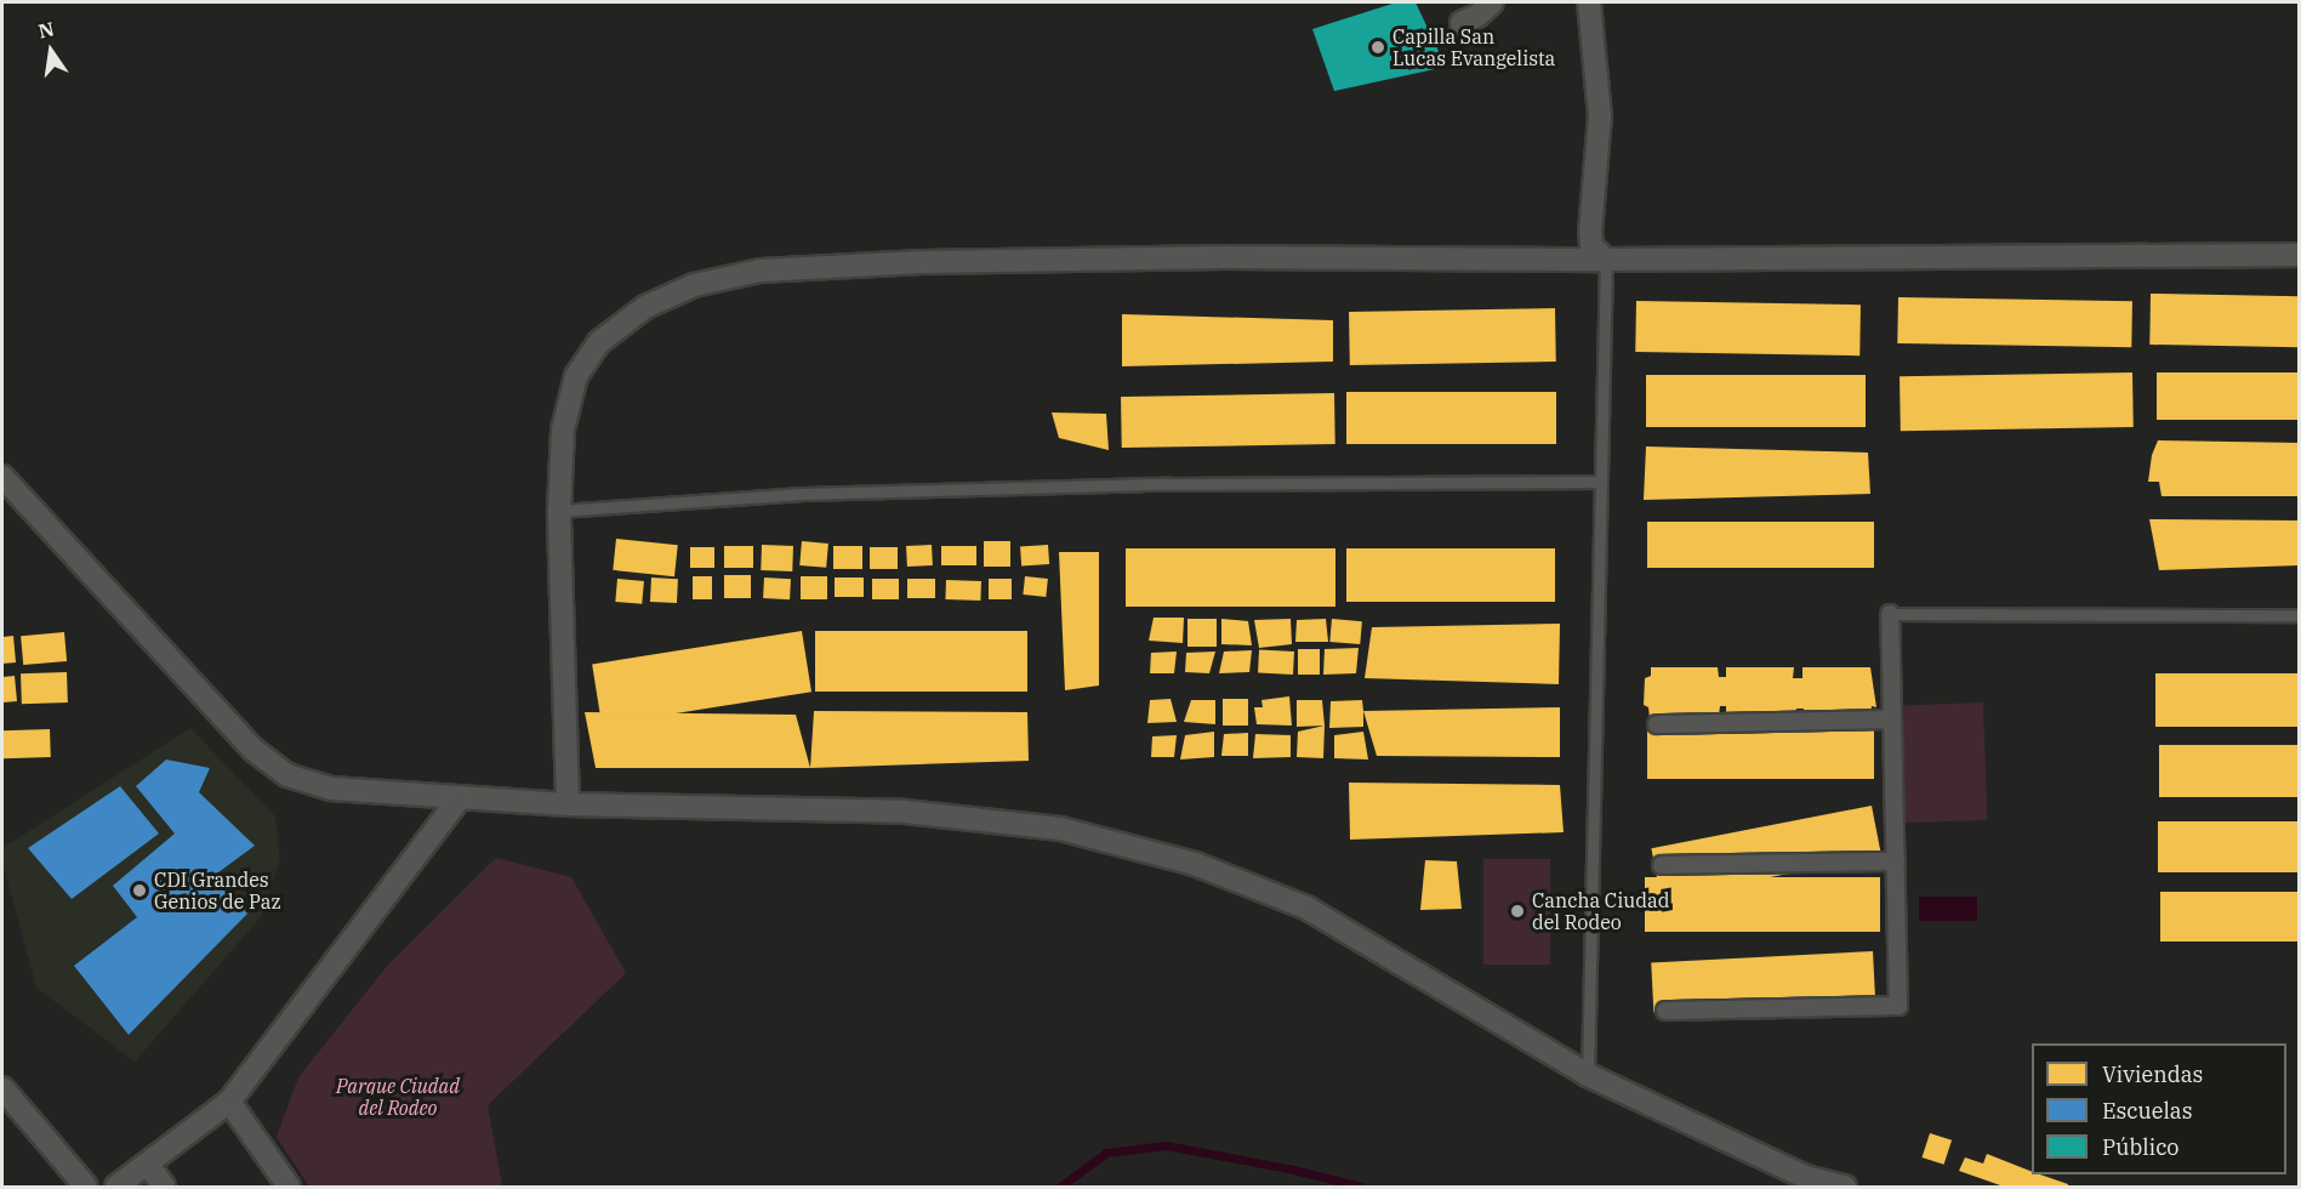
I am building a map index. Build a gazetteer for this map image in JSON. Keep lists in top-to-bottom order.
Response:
{
  "parks": ["Parque Ciudad del Rodeo"],
  "places": ["Capilla San Lucas Evangelista", "CDI Grandes Genios de Paz", "Cancha Ciudad del Rodeo"],
  "legend": ["Viviendas", "Escuelas", "Público"],
  "north": "top"
}
